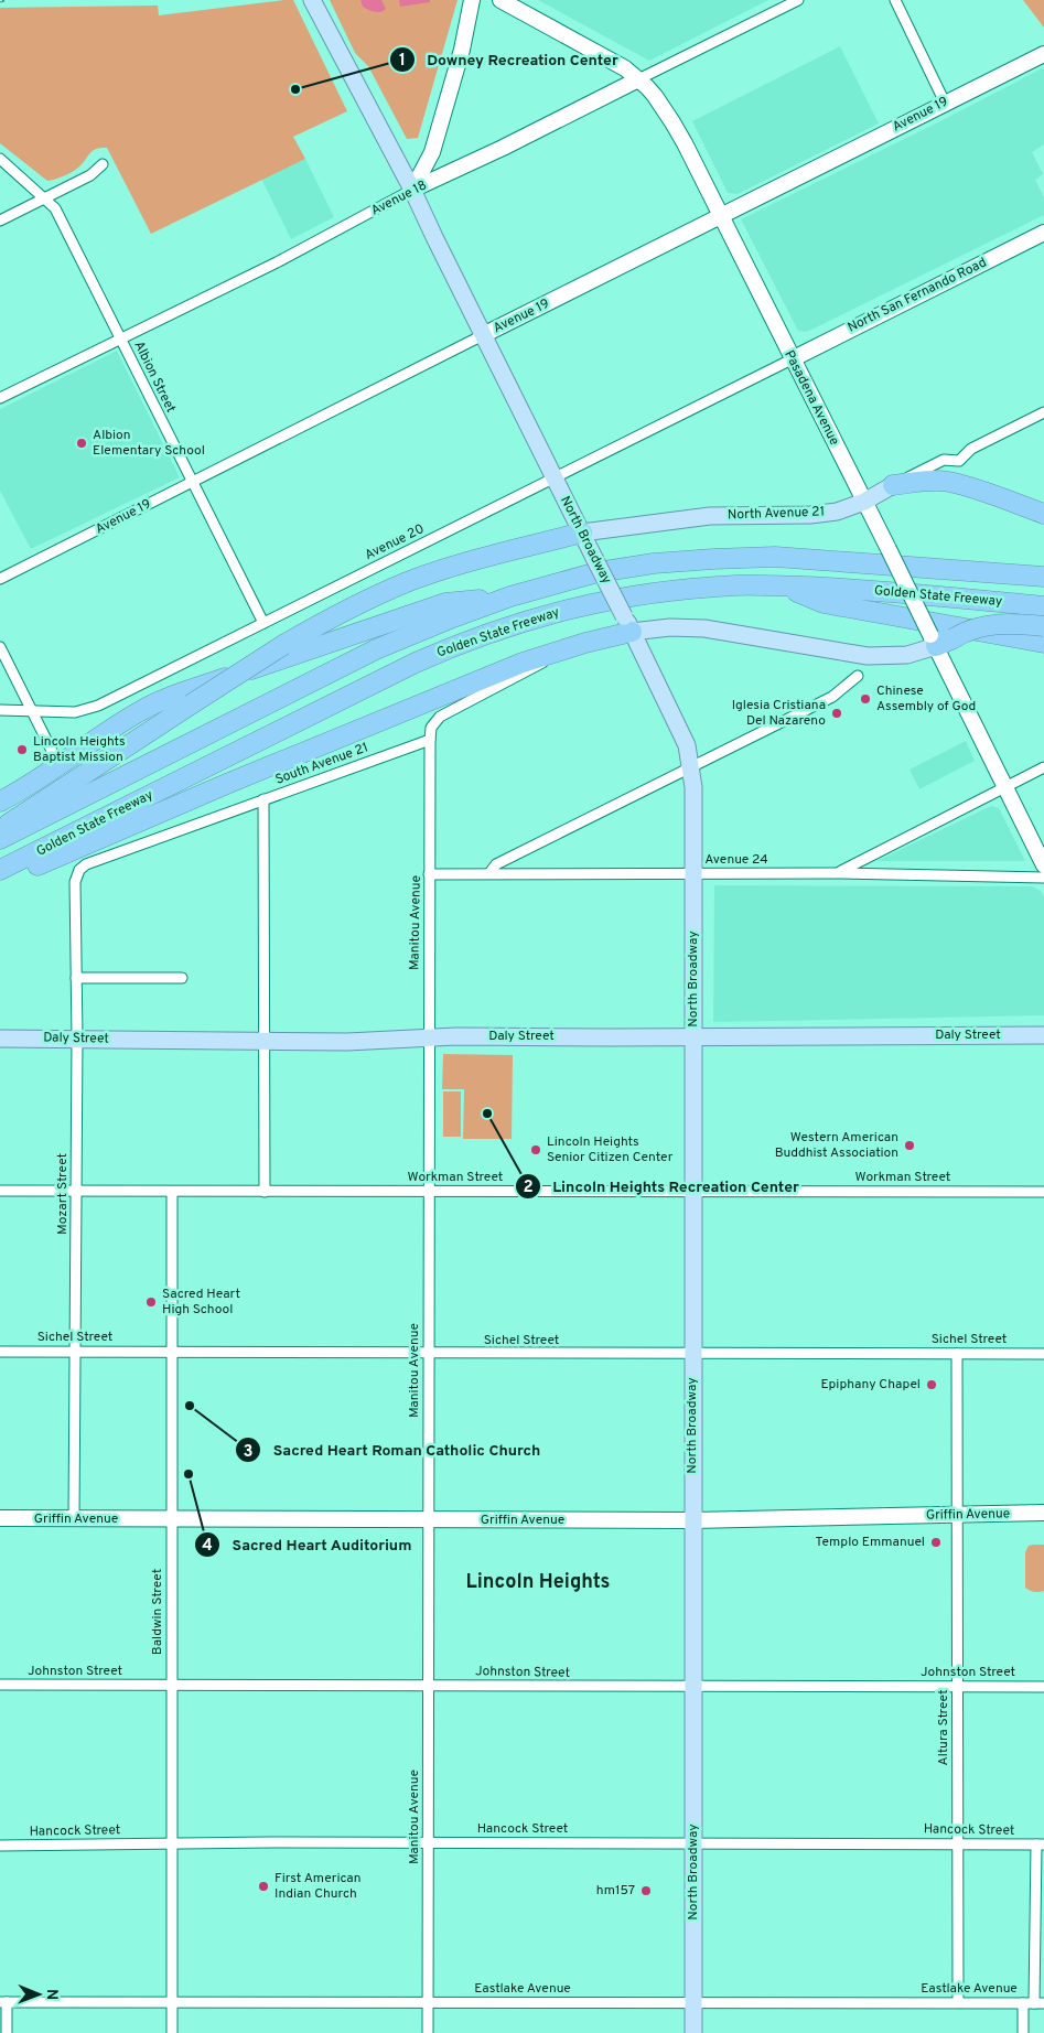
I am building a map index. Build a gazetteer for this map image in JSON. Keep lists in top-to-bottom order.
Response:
{
  "streets": {
    "highway": ["Golden State Freeway"],
    "main road": [
      "Avenue 19",
      "Avenue 18",
      "North San Fernando Road",
      "Pasadena Avenue",
      "North Avenue 21",
      "North Broadway",
      "Daly Street",
      "Griffin Avenue"
    ],
    "street": [
      "Albion Street",
      "Avenue 20",
      "South Avenue 21",
      "Avenue 24",
      "Manitou Avenue",
      "Workman Street",
      "Mozart Street",
      "Sichel Street",
      "Baldwin Street",
      "Johnston Street",
      "Altura Street",
      "Hancock Street",
      "Eastlake Avenue"
    ]
  },
  "crossings": [
    ["Avenue 19", "Albion Street"],
    ["Avenue 19", "Pasadena Avenue"],
    ["Avenue 19", "North Broadway"],
    ["Avenue 18", "Albion Street"],
    ["Avenue 18", "Pasadena Avenue"],
    ["Avenue 18", "North Broadway"],
    ["North San Fernando Road", "Pasadena Avenue"],
    ["North San Fernando Road", "Avenue 20"],
    ["Albion Street", "Avenue 20"],
    ["Pasadena Avenue", "North Avenue 21"],
    ["Pasadena Avenue", "Avenue 20"],
    ["North Avenue 21", "North Broadway"],
    ["North Broadway", "Avenue 20"],
    ["North Broadway", "Avenue 24"],
    ["North Broadway", "Daly Street"],
    ["North Broadway", "Workman Street"],
    ["North Broadway", "Sichel Street"],
    ["North Broadway", "Griffin Avenue"],
    ["North Broadway", "Johnston Street"],
    ["North Broadway", "Hancock Street"],
    ["North Broadway", "Eastlake Avenue"],
    ["South Avenue 21", "Manitou Avenue"],
    ["South Avenue 21", "Mozart Street"],
    ["Avenue 24", "Manitou Avenue"],
    ["Manitou Avenue", "Daly Street"],
    ["Manitou Avenue", "Workman Street"],
    ["Manitou Avenue", "Sichel Street"],
    ["Manitou Avenue", "Griffin Avenue"],
    ["Manitou Avenue", "Johnston Street"],
    ["Manitou Avenue", "Hancock Street"],
    ["Manitou Avenue", "Eastlake Avenue"],
    ["Daly Street", "Mozart Street"],
    ["Workman Street", "Mozart Street"],
    ["Workman Street", "Baldwin Street"],
    ["Mozart Street", "Sichel Street"],
    ["Mozart Street", "Griffin Avenue"],
    ["Sichel Street", "Baldwin Street"],
    ["Sichel Street", "Altura Street"],
    ["Griffin Avenue", "Baldwin Street"],
    ["Griffin Avenue", "Altura Street"],
    ["Baldwin Street", "Johnston Street"],
    ["Baldwin Street", "Hancock Street"],
    ["Baldwin Street", "Eastlake Avenue"],
    ["Johnston Street", "Altura Street"],
    ["Altura Street", "Hancock Street"],
    ["Altura Street", "Eastlake Avenue"]
  ],
  "districts": ["Lincoln Heights"],
  "places": [
    "Downey Recreation Center",
    "Albion Elementary School",
    "Chinese Assembly of God",
    "Iglesia Cristiana Del Nazareno",
    "Lincoln Heights Baptist Mission",
    "Lincoln Heights Recreation Center",
    "Western American Buddhist Association",
    "Lincoln Heights Senior Citizen Center",
    "Sacred Heart High School",
    "Epiphany Chapel",
    "Sacred Heart Roman Catholic Church",
    "Sacred Heart Auditorium",
    "Templo Emmanuel",
    "First American Indian Church",
    "hm157"
  ],
  "north": "right"
}
